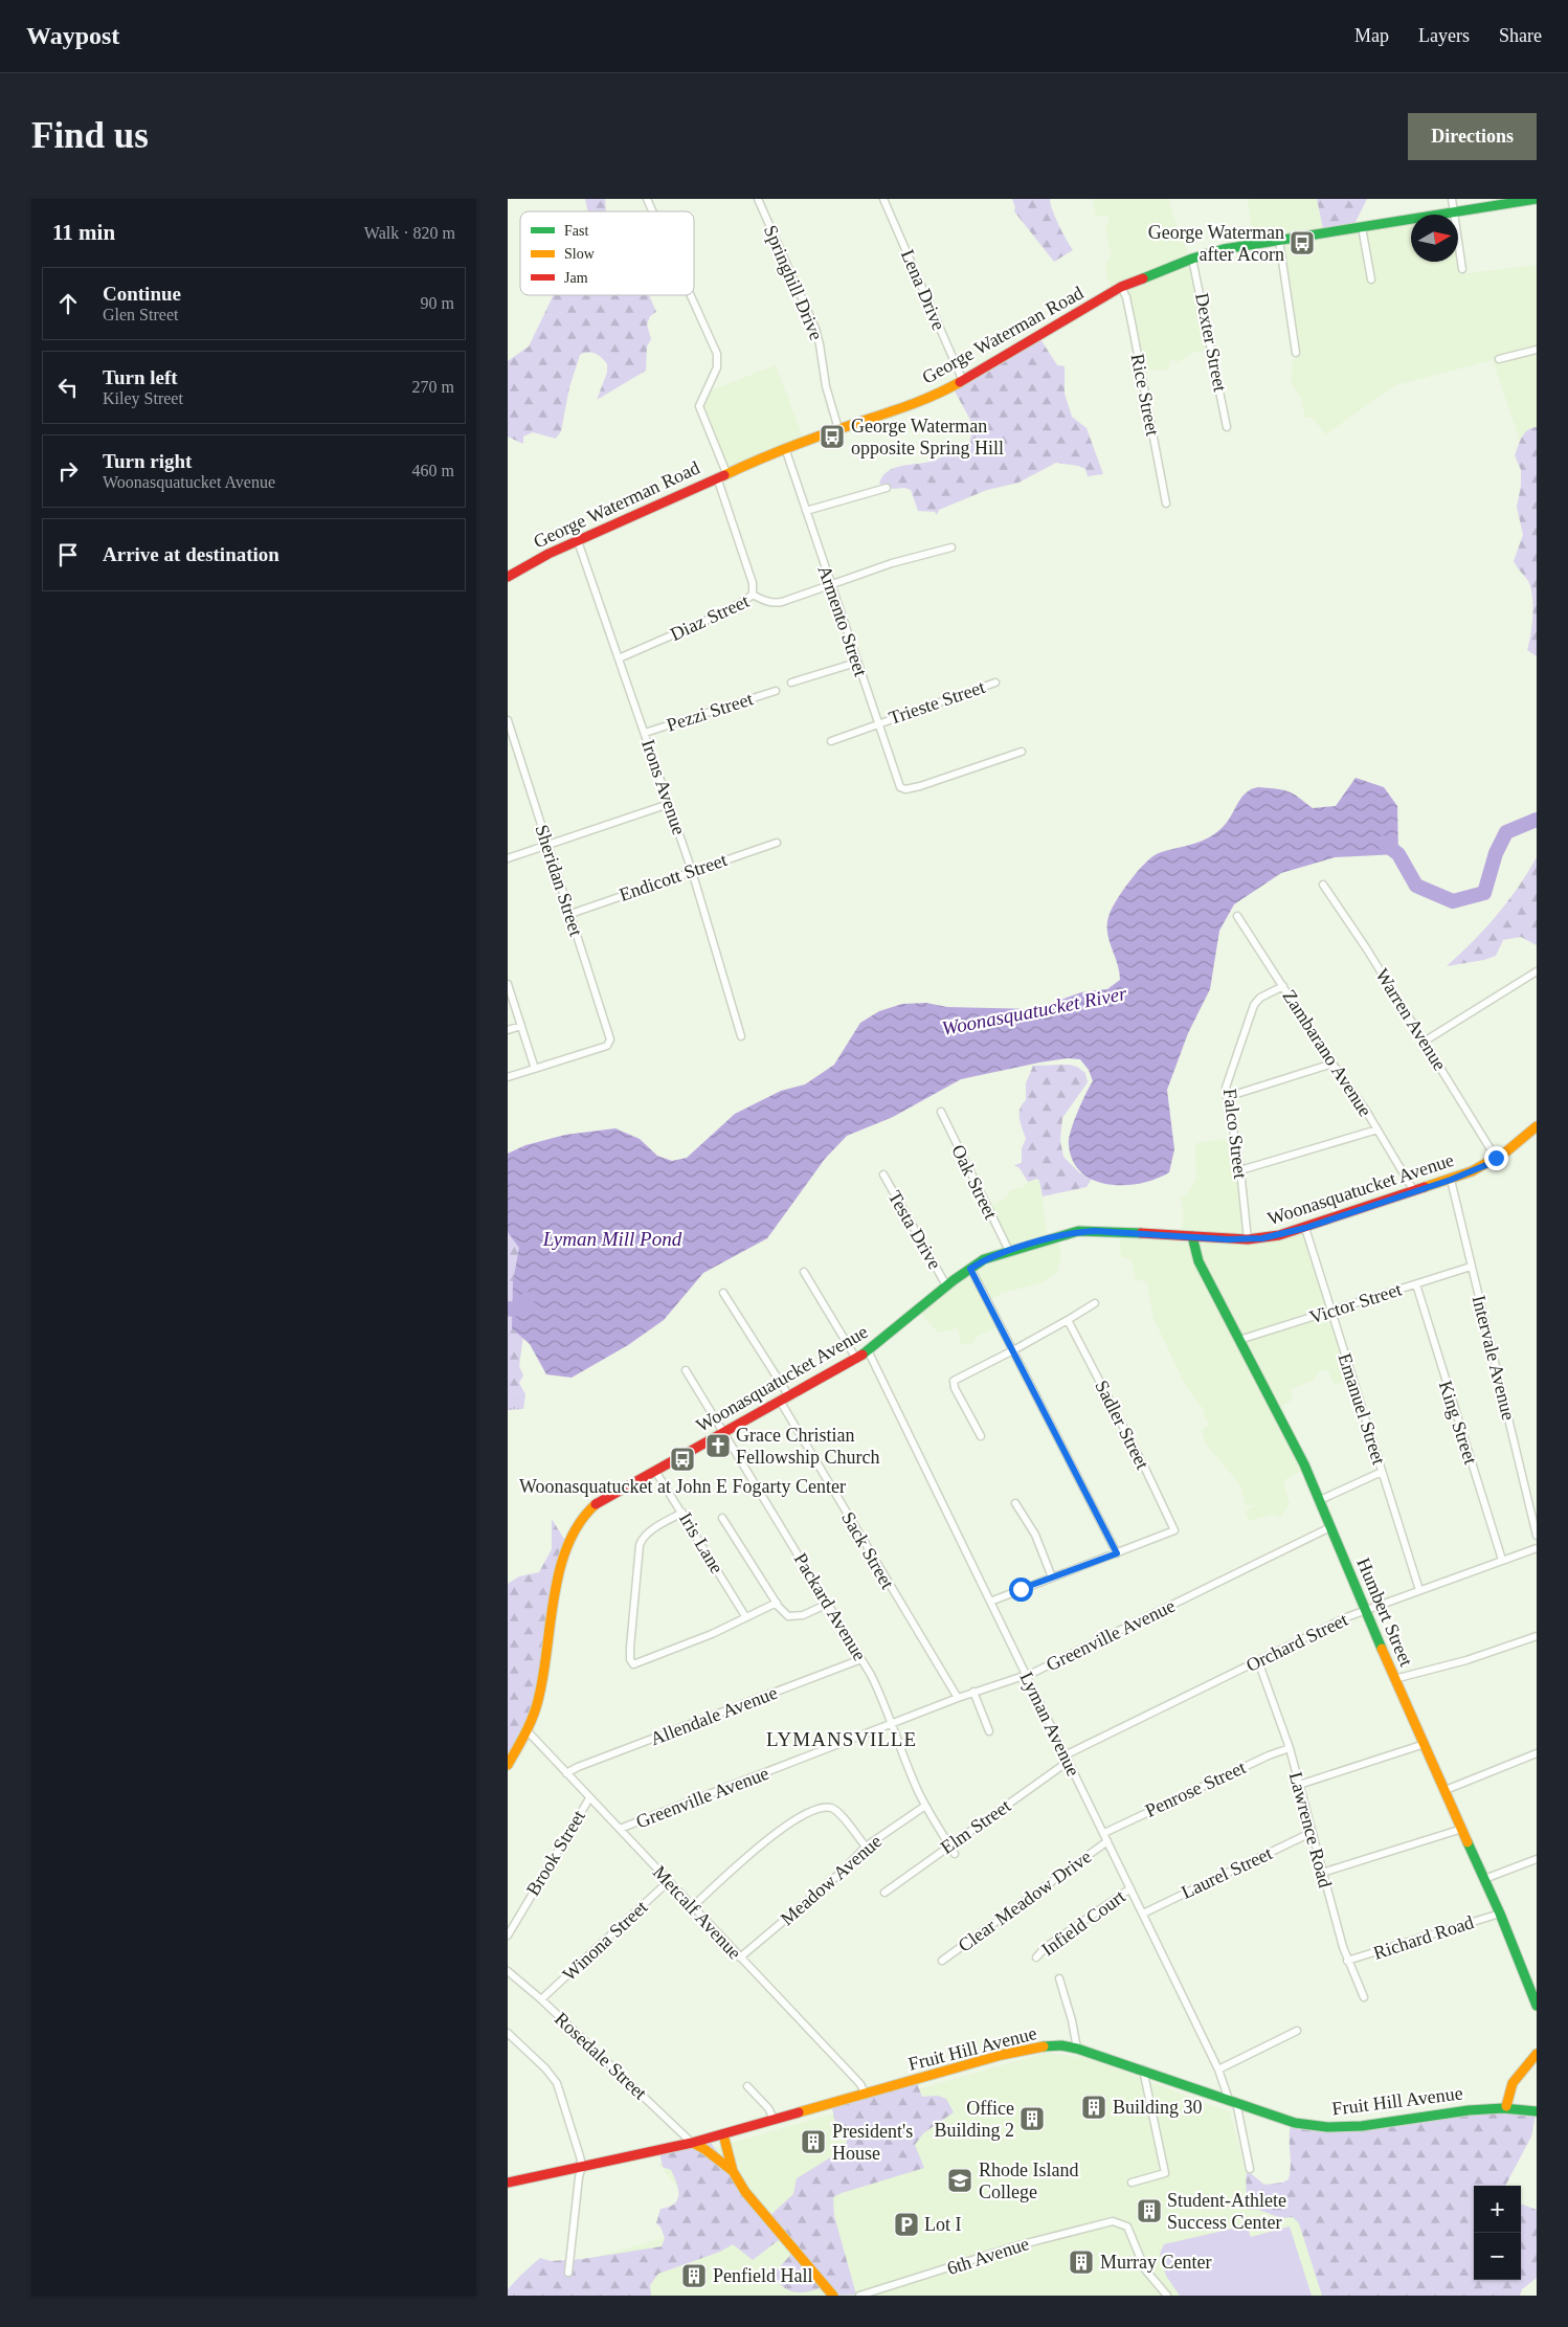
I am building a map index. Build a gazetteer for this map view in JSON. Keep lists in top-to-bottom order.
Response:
{
  "streets": {
    "street": [
      "Springhill Drive",
      "Lena Drive",
      "George Waterman Road",
      "Dexter Street",
      "Rice Street",
      "Diaz Street",
      "Armento Street",
      "Trieste Street",
      "Pezzi Street",
      "Irons Avenue",
      "Endicott Street",
      "Sheridan Street",
      "Warren Avenue",
      "Zambarano Avenue",
      "Falco Street",
      "Oak Street",
      "Woonasquatucket Avenue",
      "Testa Drive",
      "Victor Street",
      "Intervale Avenue",
      "Emanuel Street",
      "King Street",
      "Sadler Street",
      "Iris Lane",
      "Sack Street",
      "Packard Avenue",
      "Humbert Street",
      "Greenville Avenue",
      "Orchard Street",
      "Allendale Avenue",
      "Lyman Avenue",
      "Penrose Street",
      "Elm Street",
      "Lawrence Road",
      "Brook Street",
      "Laurel Street",
      "Meadow Avenue",
      "Clear Meadow Drive",
      "Metcalf Avenue",
      "Infield Court",
      "Richard Road",
      "Winona Street",
      "Fruit Hill Avenue",
      "Rosedale Street",
      "6th Avenue"
    ]
  },
  "crossings": [
    ["Springhill Drive", "George Waterman Road"],
    ["Lena Drive", "George Waterman Road"],
    ["George Waterman Road", "Dexter Street"],
    ["George Waterman Road", "Rice Street"],
    ["George Waterman Road", "Armento Street"],
    ["George Waterman Road", "Irons Avenue"],
    ["Diaz Street", "Armento Street"],
    ["Diaz Street", "Irons Avenue"],
    ["Armento Street", "Trieste Street"],
    ["Pezzi Street", "Irons Avenue"],
    ["Irons Avenue", "Endicott Street"],
    ["Endicott Street", "Sheridan Street"],
    ["Warren Avenue", "Woonasquatucket Avenue"],
    ["Zambarano Avenue", "Falco Street"],
    ["Zambarano Avenue", "Woonasquatucket Avenue"],
    ["Falco Street", "Woonasquatucket Avenue"],
    ["Oak Street", "Woonasquatucket Avenue"],
    ["Woonasquatucket Avenue", "Testa Drive"],
    ["Woonasquatucket Avenue", "Intervale Avenue"],
    ["Woonasquatucket Avenue", "Emanuel Street"],
    ["Woonasquatucket Avenue", "Iris Lane"],
    ["Woonasquatucket Avenue", "Sack Street"],
    ["Woonasquatucket Avenue", "Packard Avenue"],
    ["Woonasquatucket Avenue", "Humbert Street"],
    ["Woonasquatucket Avenue", "Lyman Avenue"],
    ["Woonasquatucket Avenue", "Metcalf Avenue"],
    ["Victor Street", "Intervale Avenue"],
    ["Victor Street", "Emanuel Street"],
    ["Victor Street", "King Street"],
    ["Victor Street", "Humbert Street"],
    ["Emanuel Street", "Orchard Street"],
    ["King Street", "Orchard Street"],
    ["Sack Street", "Greenville Avenue"],
    ["Packard Avenue", "Greenville Avenue"],
    ["Packard Avenue", "Allendale Avenue"],
    ["Packard Avenue", "Elm Street"],
    ["Packard Avenue", "Meadow Avenue"],
    ["Humbert Street", "Greenville Avenue"],
    ["Humbert Street", "Orchard Street"],
    ["Humbert Street", "Richard Road"],
    ["Greenville Avenue", "Lyman Avenue"],
    ["Greenville Avenue", "Metcalf Avenue"],
    ["Orchard Street", "Lyman Avenue"],
    ["Orchard Street", "Elm Street"],
    ["Orchard Street", "Lawrence Road"],
    ["Allendale Avenue", "Metcalf Avenue"],
    ["Lyman Avenue", "Penrose Street"],
    ["Lyman Avenue", "Elm Street"],
    ["Lyman Avenue", "Laurel Street"],
    ["Lyman Avenue", "Clear Meadow Drive"],
    ["Lyman Avenue", "Infield Court"],
    ["Lyman Avenue", "Fruit Hill Avenue"],
    ["Penrose Street", "Lawrence Road"],
    ["Lawrence Road", "Laurel Street"],
    ["Lawrence Road", "Richard Road"],
    ["Brook Street", "Metcalf Avenue"],
    ["Meadow Avenue", "Metcalf Avenue"],
    ["Metcalf Avenue", "Winona Street"],
    ["Metcalf Avenue", "Fruit Hill Avenue"],
    ["Winona Street", "Rosedale Street"],
    ["Fruit Hill Avenue", "Rosedale Street"]
  ],
  "districts": ["LYMANSVILLE"],
  "water": ["Woonasquatucket River", "Lyman Mill Pond"],
  "places": {
    "bus stop": ["George Waterman after Acorn", "George Waterman opposite Spring Hill", "Woonasquatucket at John E Fogarty Center"],
    "church": ["Grace Christian Fellowship Church"],
    "building": [
      "Building 30",
      "Office Building 2",
      "President's House",
      "Student-Athlete Success Center",
      "Murray Center",
      "Penfield Hall"
    ],
    "school or university": ["Rhode Island College"],
    "parking": ["Lot I"]
  },
  "legend": ["Fast", "Slow", "Jam"],
  "north": "right",
  "page": {
    "header": "Waypost",
    "nav": ["Map", "Layers", "Share"],
    "buttons": "Directions",
    "title": "Find us",
    "heading": ["11 min", "Walk · 820 m"],
    "list": [
      ["Continue", "Glen Street", "90 m"],
      ["Turn left", "Kiley Street", "270 m"],
      ["Turn right", "Woonasquatucket Avenue", "460 m"],
      "Arrive at destination"
    ],
    "map_buttons": ["+", "−"]
  }
}
